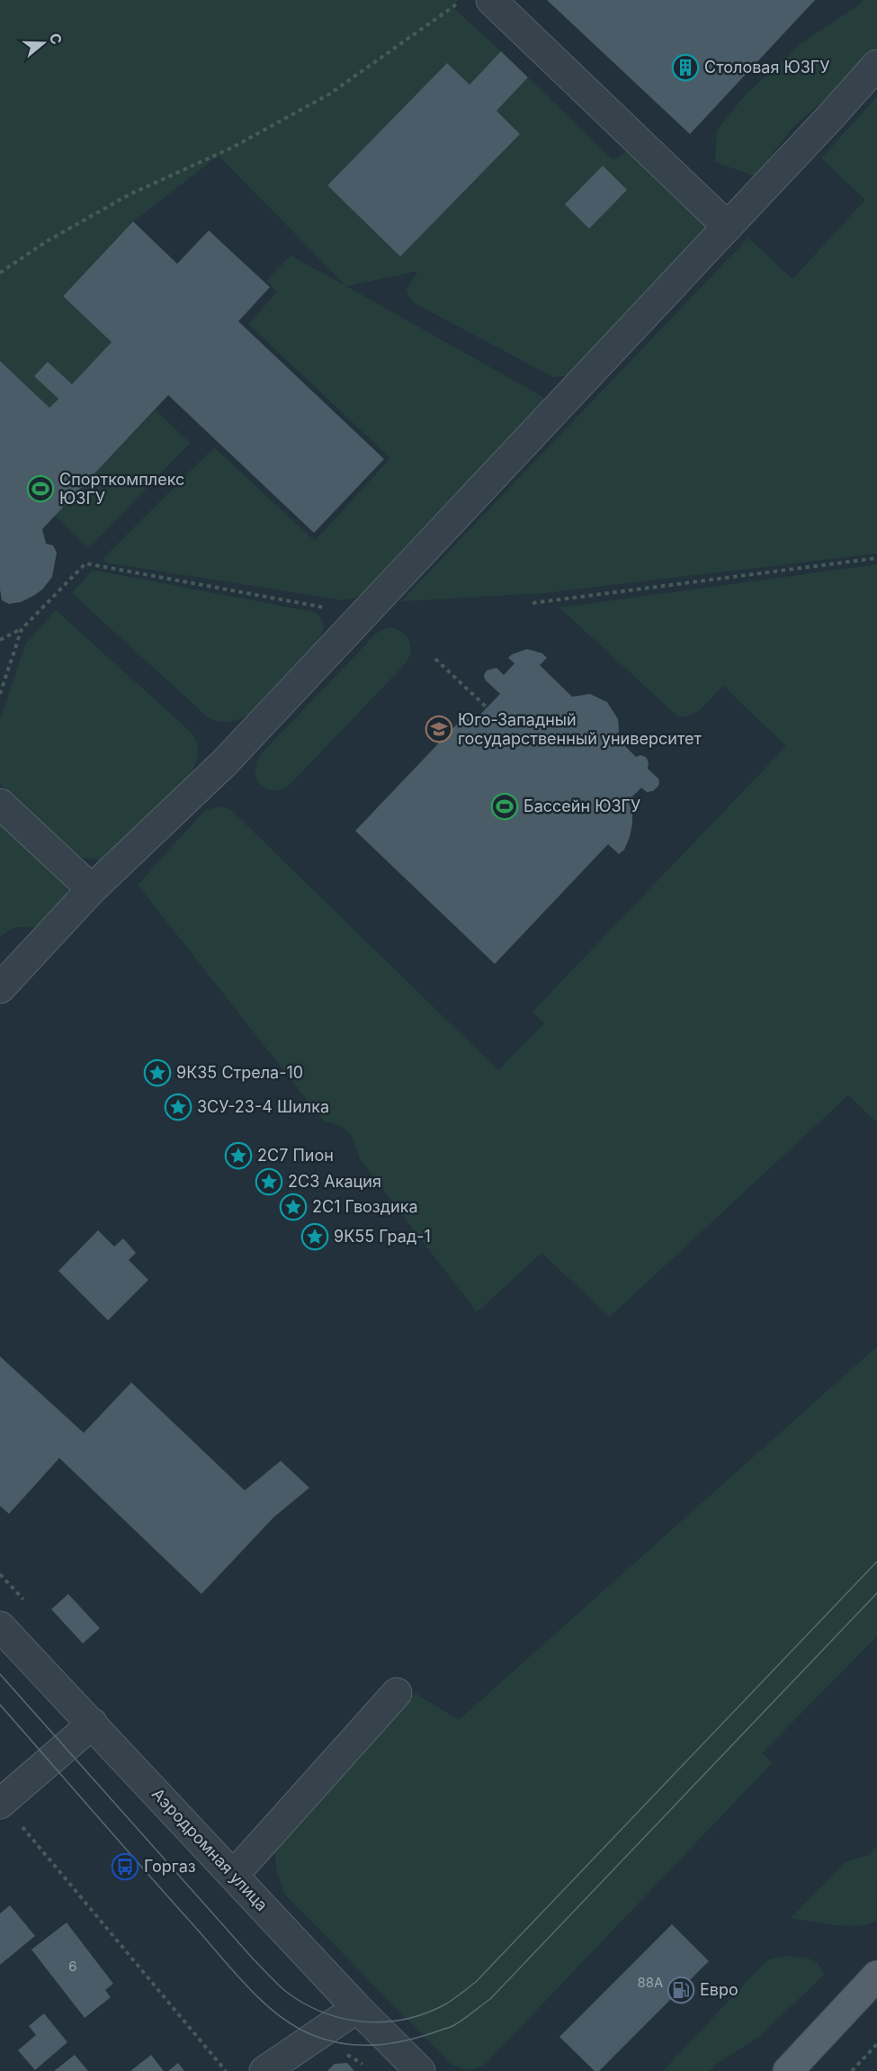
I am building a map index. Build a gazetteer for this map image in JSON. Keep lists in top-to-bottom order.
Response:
{
  "streets": {
    "street": ["Аэродромная улица"]
  },
  "places": {
    "building": ["Столовая ЮЗГУ"],
    "sports": ["Спорткомплекс ЮЗГУ", "Бассейн ЮЗГУ"],
    "school or university": ["Юго-Западный государственный университет"],
    "place": [
      "9К35 Стрела-10",
      "ЗСУ-23-4 Шилка",
      "2С7 Пион",
      "2С3 Акация",
      "2С1 Гвоздика",
      "9К55 Град-1"
    ],
    "bus stop": ["Горгаз"],
    "fuel station": ["Евро"]
  },
  "house_numbers": ["6", "88А"],
  "north": "right"
}
